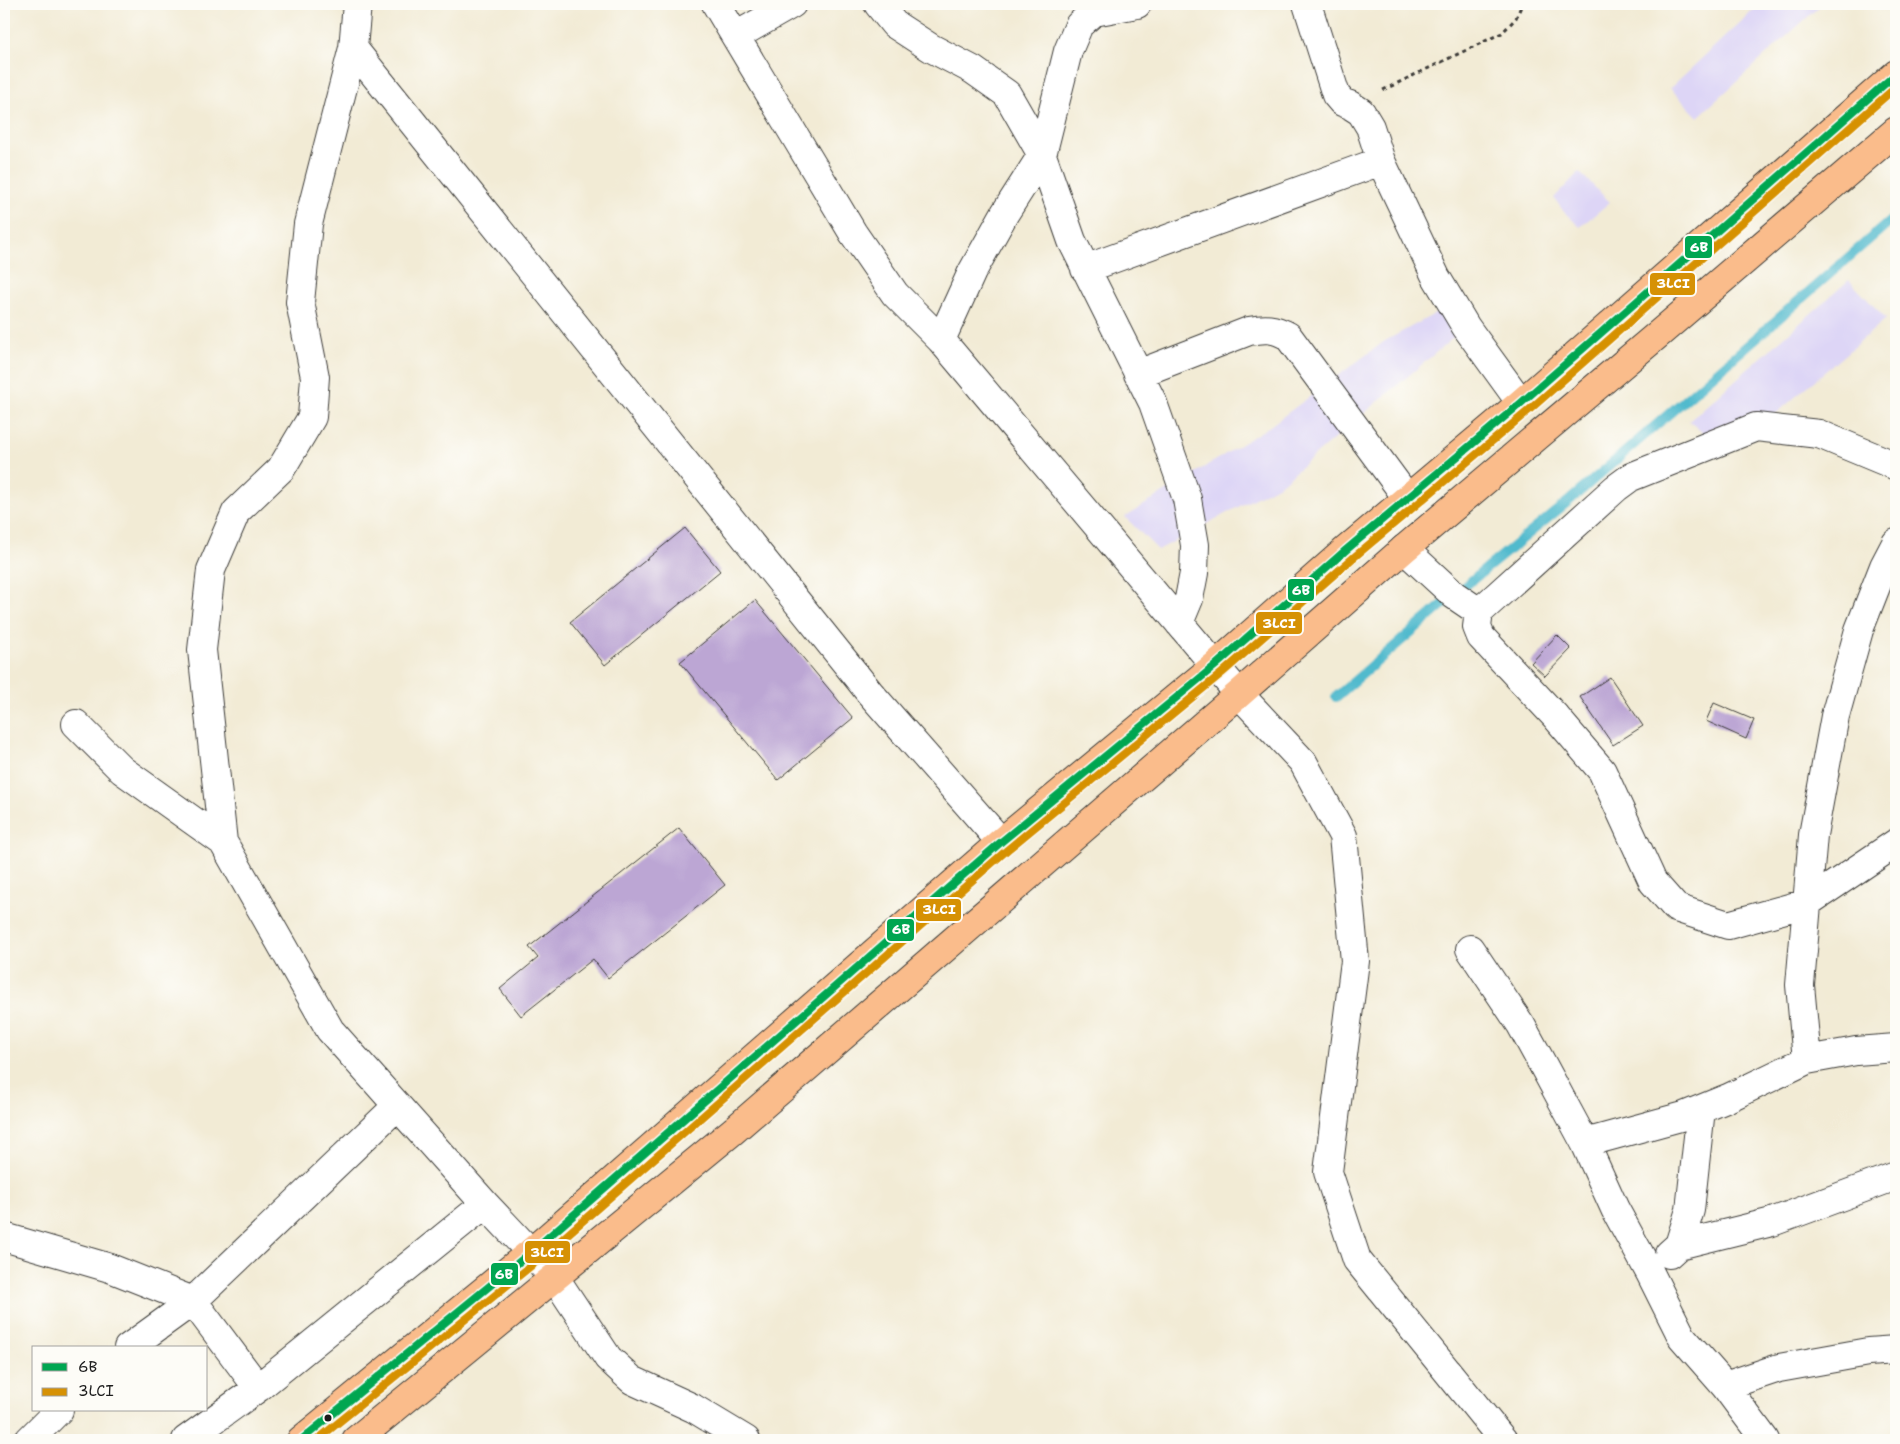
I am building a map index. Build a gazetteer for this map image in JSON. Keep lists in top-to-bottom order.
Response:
{
  "lines": ["transit line 6B", "transit line 3LCI"],
  "legend": ["6B", "3LCI"]
}
